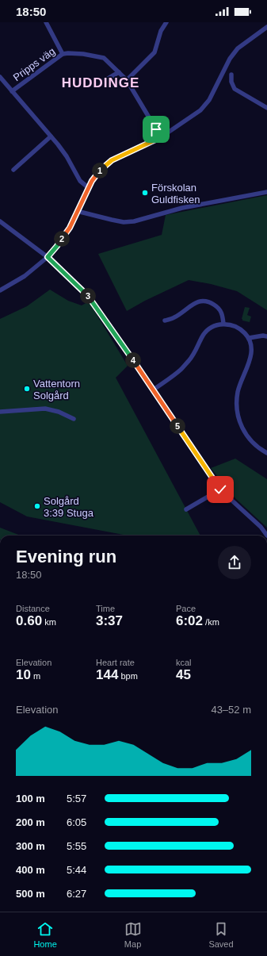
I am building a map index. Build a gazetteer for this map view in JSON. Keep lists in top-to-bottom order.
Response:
{
  "streets": {
    "street": ["Pripps väg"]
  },
  "districts": ["HUDDINGE"],
  "places": ["Förskolan Guldfisken", "Vattentorn Solgård", "Solgård 3:39 Stuga"],
  "page": {
    "status": "18:50",
    "pins": [
      "1",
      "2",
      "3",
      "4",
      "5"
    ],
    "heading": ["Evening run", "18:50"],
    "stats": [
      ["Distance", "0.60 km"],
      ["Time", "3:37"],
      ["Pace", "6:02 /km"],
      ["Elevation", "10 m"],
      ["Heart rate", "144 bpm"],
      ["kcal", "45"]
    ],
    "chart": ["Elevation", "43–52 m"],
    "list": [
      {
        "name": "100 m",
        "note": "5:57"
      },
      {
        "name": "200 m",
        "note": "6:05"
      },
      {
        "name": "300 m",
        "note": "5:55"
      },
      {
        "name": "400 m",
        "note": "5:44"
      },
      {
        "name": "500 m",
        "note": "6:27"
      }
    ],
    "tabs": ["Home", "Map", "Saved"]
  }
}
